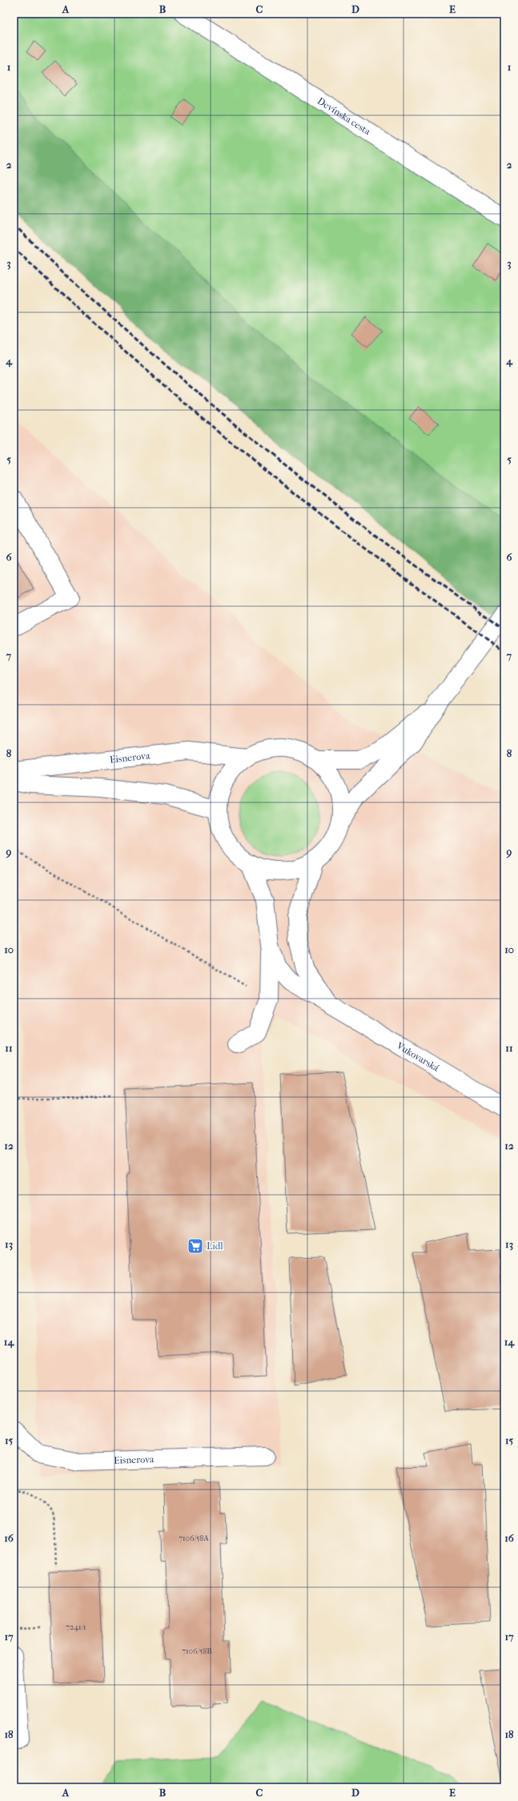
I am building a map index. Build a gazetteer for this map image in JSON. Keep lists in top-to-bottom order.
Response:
{
  "streets": {
    "street": ["Devínska cesta", "Eisnerova", "Vukovarská"]
  },
  "places": {
    "supermarket": ["Lidl"]
  },
  "house_numbers": ["7106/58A", "7241/1", "7106/58B"],
  "grid": {
    "columns": [
      "A",
      "B",
      "C",
      "D",
      "E"
    ],
    "rows": [
      "1",
      "2",
      "3",
      "4",
      "5",
      "6",
      "7",
      "8",
      "9",
      "10",
      "11",
      "12",
      "13",
      "14",
      "15",
      "16",
      "17",
      "18"
    ]
  }
}
